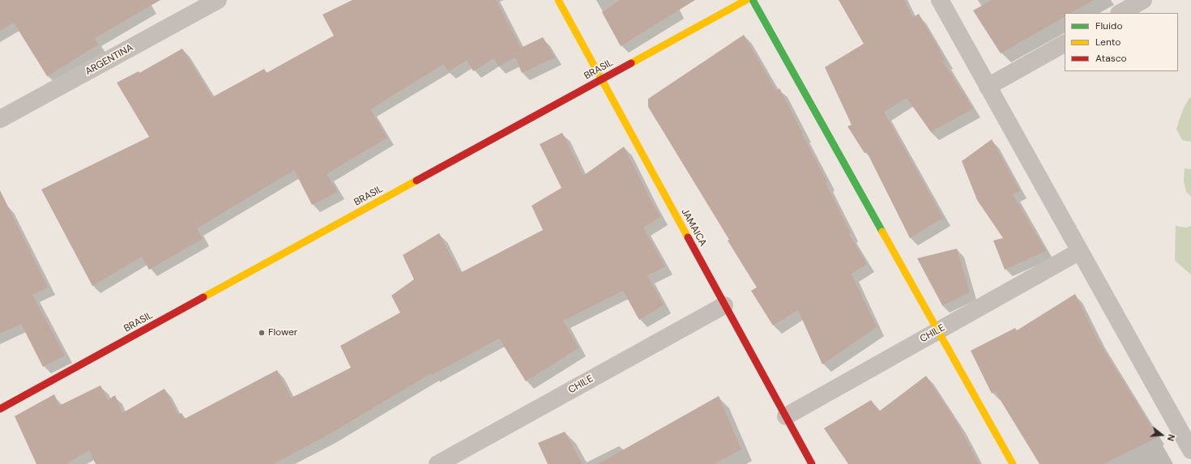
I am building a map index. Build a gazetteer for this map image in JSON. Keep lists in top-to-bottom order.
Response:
{
  "streets": {
    "street": [
      "ARGENTINA",
      "BRASIL",
      "JAMAICA",
      "CHILE"
    ]
  },
  "crossings": [
    ["BRASIL", "JAMAICA"],
    ["JAMAICA", "CHILE"]
  ],
  "places": ["Flower"],
  "legend": ["Fluido", "Lento", "Atasco"],
  "north": "right"
}
